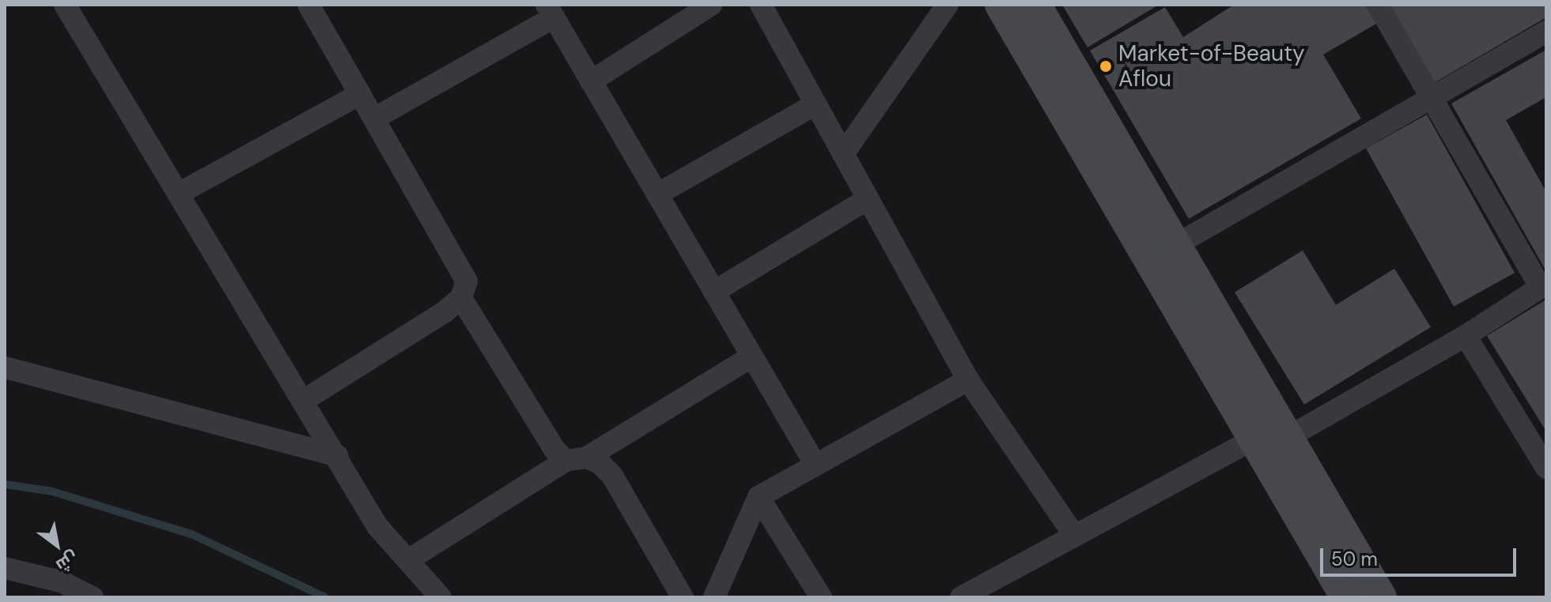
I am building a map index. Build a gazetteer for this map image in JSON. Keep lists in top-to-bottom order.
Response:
{
  "places": ["Market-of-Beauty Aflou"],
  "scale_bar": "50 m",
  "north": "bottom right"
}
